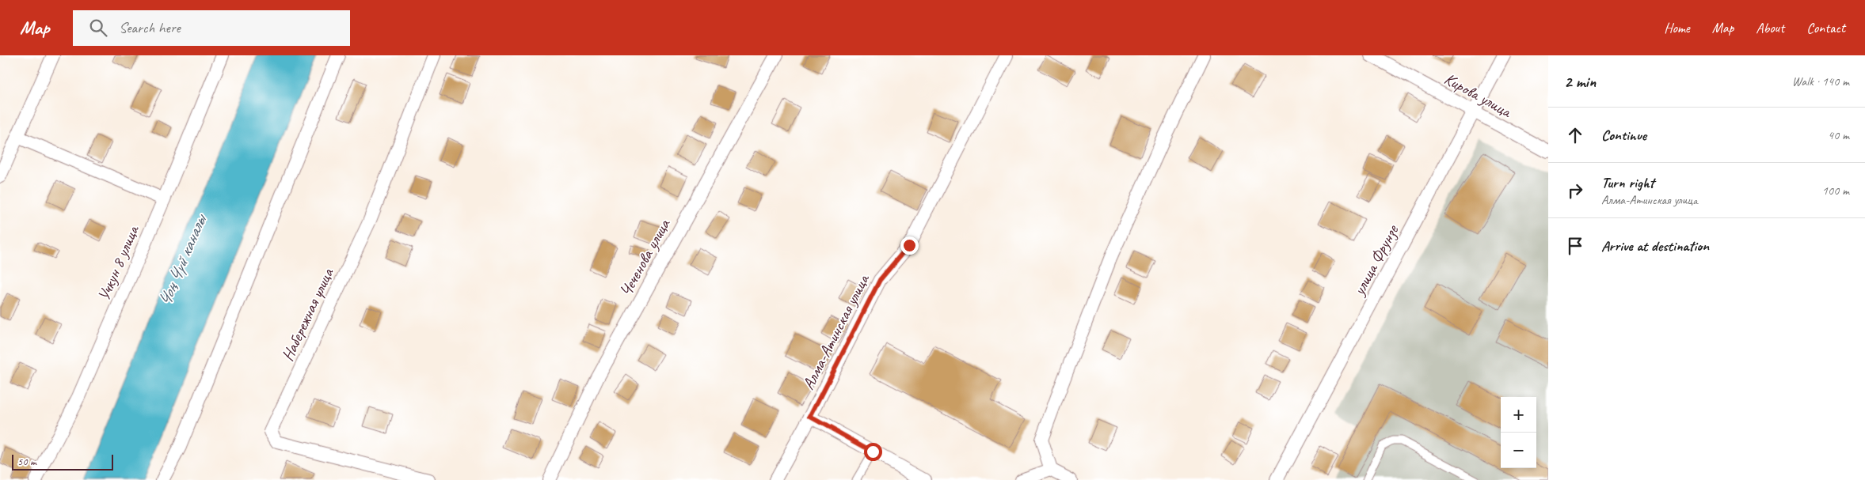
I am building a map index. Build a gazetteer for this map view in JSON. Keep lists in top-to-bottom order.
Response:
{
  "streets": {
    "street": [
      "Кирова улица",
      "Чеченова улица",
      "улица Фрунзе",
      "Учкун 8 улица",
      "Набережная улица",
      "Алма-Атинская улица"
    ]
  },
  "crossings": [
    ["Кирова улица", "улица Фрунзе"]
  ],
  "water": ["Чоң Чүй каналы"],
  "scale_bar": "50 m",
  "page": {
    "header": "Map",
    "search": "Search here",
    "nav": [
      "Home",
      "Map",
      "About",
      "Contact"
    ],
    "heading": ["2 min", "Walk · 140 m"],
    "list": [
      ["Continue", "40 m"],
      ["Turn right", "Алма-Атинская улица", "100 m"],
      "Arrive at destination"
    ],
    "map_buttons": ["+", "−"],
    "scale": "50 m"
  }
}
